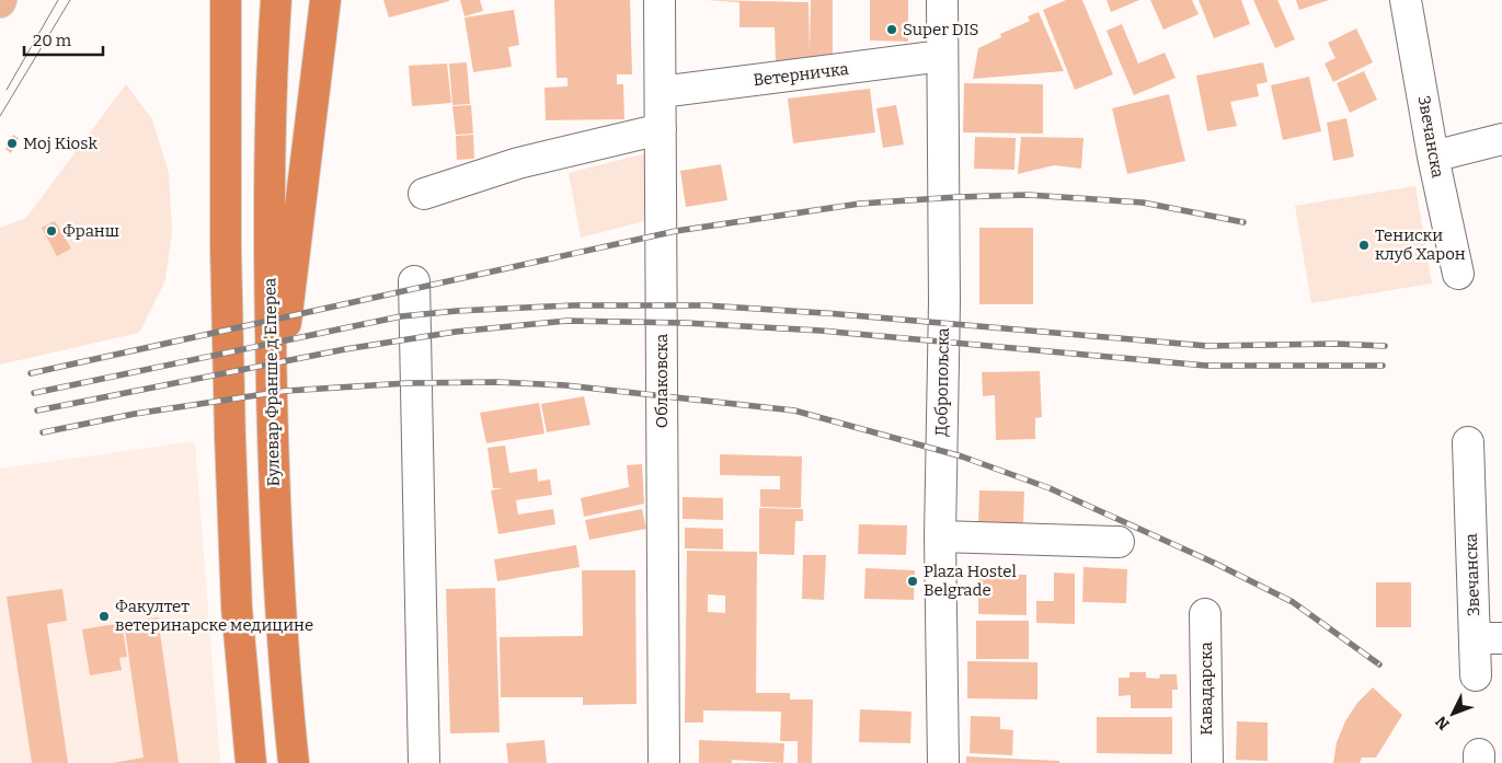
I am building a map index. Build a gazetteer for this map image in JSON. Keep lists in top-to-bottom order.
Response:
{
  "streets": {
    "highway": ["Булевар Франше д'Епереа"],
    "street": [
      "Ветерничка",
      "Звечанска",
      "Облаковска",
      "Добропољска",
      "Кавадарска"
    ]
  },
  "crossings": [
    ["Ветерничка", "Облаковска"],
    ["Ветерничка", "Добропољска"]
  ],
  "places": [
    "Super DIS",
    "Moj Kiosk",
    "Франш",
    "Тениски клуб Харон",
    "Plaza Hostel Belgrade",
    "Факултет ветеринарске медицине"
  ],
  "scale_bar": "20 m",
  "north": "bottom left"
}
